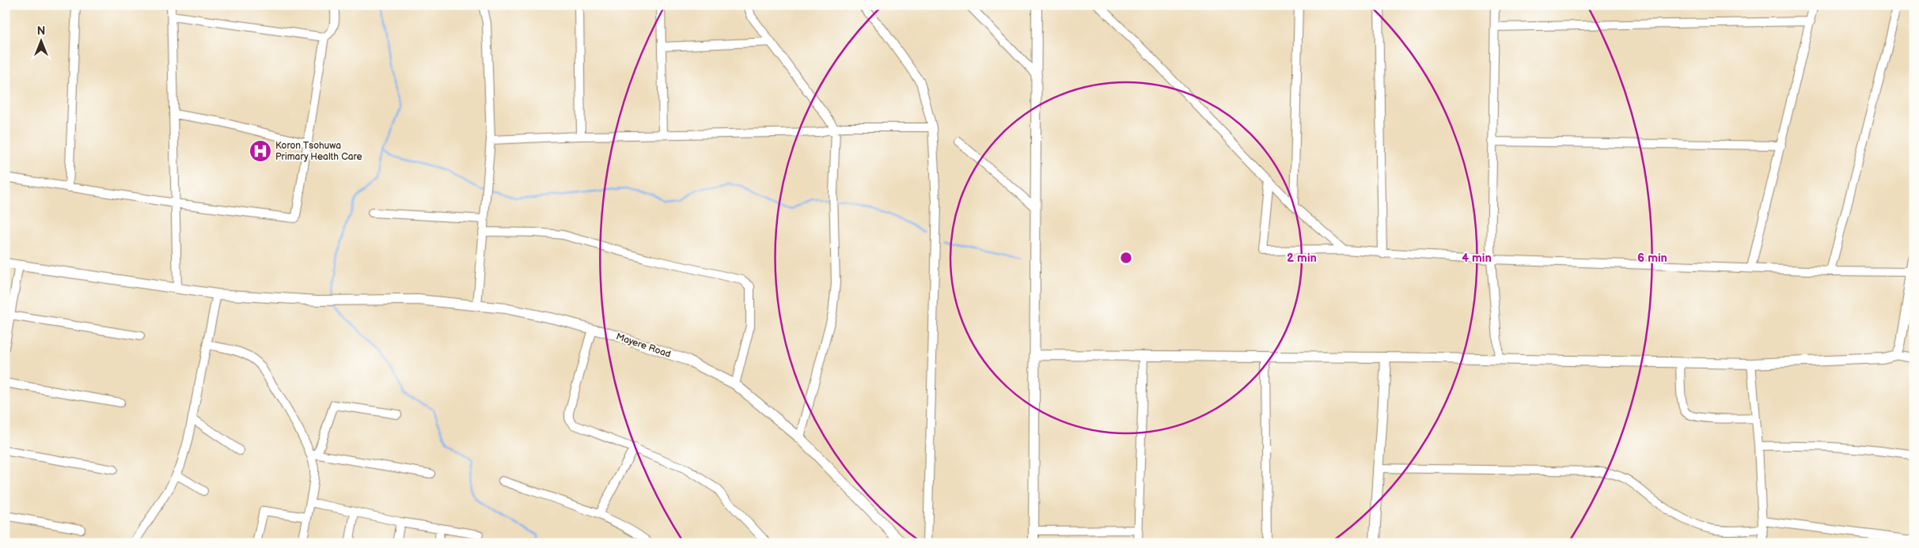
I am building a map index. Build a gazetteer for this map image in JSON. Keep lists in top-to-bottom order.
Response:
{
  "streets": {
    "street": ["Mayere Road"]
  },
  "places": {
    "hospital": ["Koron Tsohuwa Primary Health Care"]
  },
  "north": "top",
  "rings": ["2 min", "4 min", "6 min"]
}
